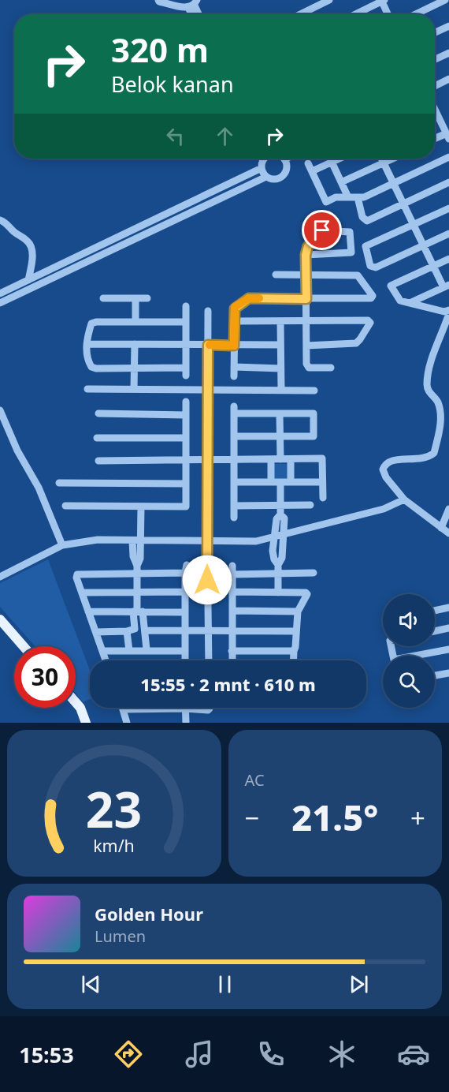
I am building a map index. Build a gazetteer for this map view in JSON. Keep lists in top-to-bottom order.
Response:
{
  "page": {
    "turn": ["320 m", "Belok kanan"],
    "limit": "30",
    "trip": "15:55 · 2 mnt · 610 m",
    "tile": "AC",
    "heat": ["−", "21.5°", "+"],
    "song": ["Golden Hour", "Lumen"],
    "tabs": "15:53",
    "gauge": ["23", "km/h"]
  }
}
